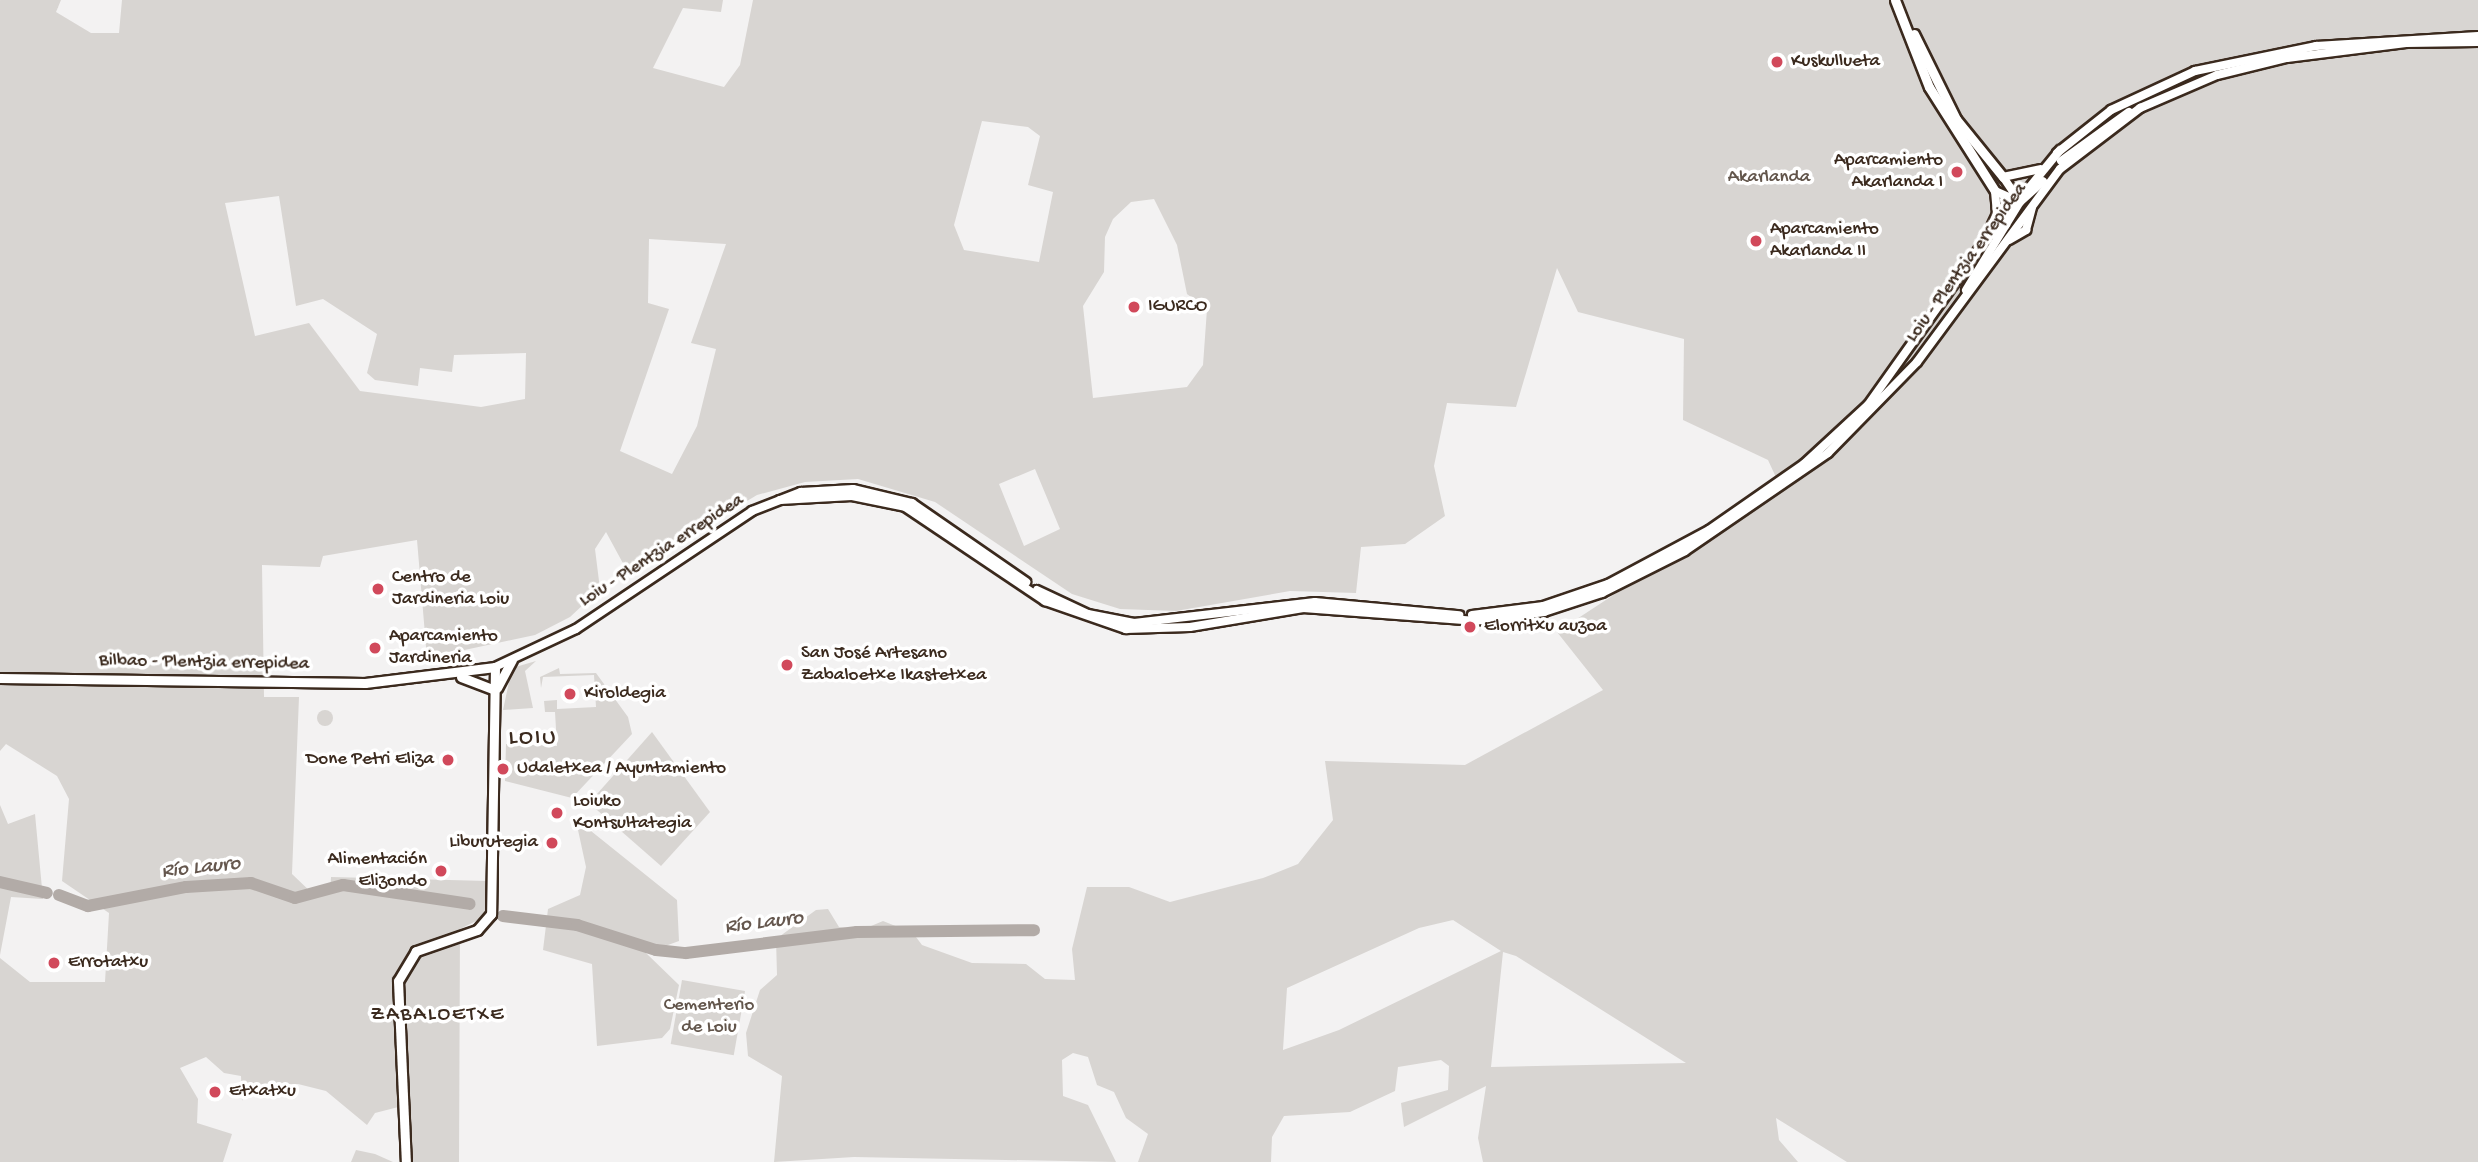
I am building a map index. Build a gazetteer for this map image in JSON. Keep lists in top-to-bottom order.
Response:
{
  "streets": {
    "main road": ["Loiu - Plentzia errepidea", "Bilbao - Plentzia errepidea"]
  },
  "crossings": [
    ["Loiu - Plentzia errepidea", "Bilbao - Plentzia errepidea"]
  ],
  "districts": ["LOIU", "ZABALOETXE"],
  "water": ["Río Lauro"],
  "parks": ["Akarlanda", "Cementerio de Loiu"],
  "places": [
    "Kuskullueta",
    "Aparcamiento Akarlanda I",
    "Aparcamiento Akarlanda II",
    "IGURCO",
    "Centro de Jardineria Loiu",
    "Elorritxu auzoa",
    "Aparcamiento Jardineria",
    "San José Artesano Zabaloetxe Ikastetxea",
    "Kiroldegia",
    "Done Petri Eliza",
    "Udaletxea / Ayuntamiento",
    "Loiuko Kontsultategia",
    "Liburutegia",
    "Alimentación Elizondo",
    "Errotatxu",
    "Etxatxu"
  ]
}
